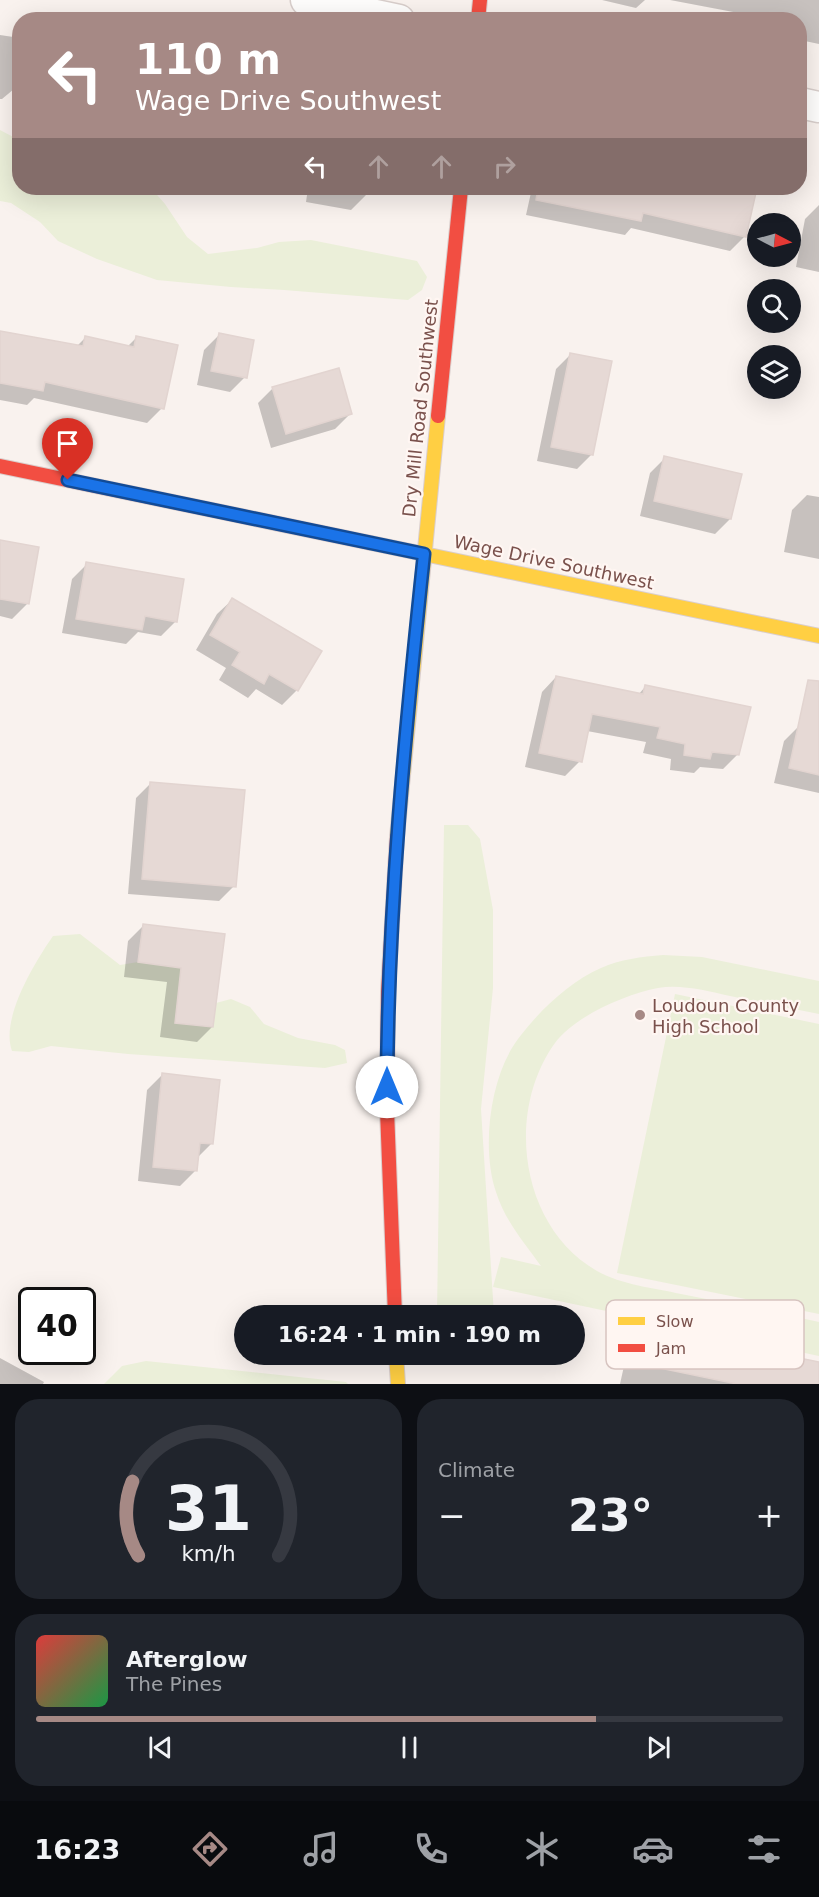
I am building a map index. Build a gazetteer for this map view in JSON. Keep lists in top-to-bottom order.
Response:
{
  "streets": {
    "street": ["Dry Mill Road Southwest", "Wage Drive Southwest"]
  },
  "crossings": [
    ["Dry Mill Road Southwest", "Wage Drive Southwest"]
  ],
  "places": ["Loudoun County High School"],
  "legend": ["Slow", "Jam"],
  "north": "right",
  "page": {
    "turn": ["110 m", "Wage Drive Southwest"],
    "limit": "40",
    "trip": "16:24 · 1 min · 190 m",
    "tile": "Climate",
    "heat": ["−", "23°", "+"],
    "song": ["Afterglow", "The Pines"],
    "tabs": "16:23",
    "gauge": ["31", "km/h"]
  }
}
